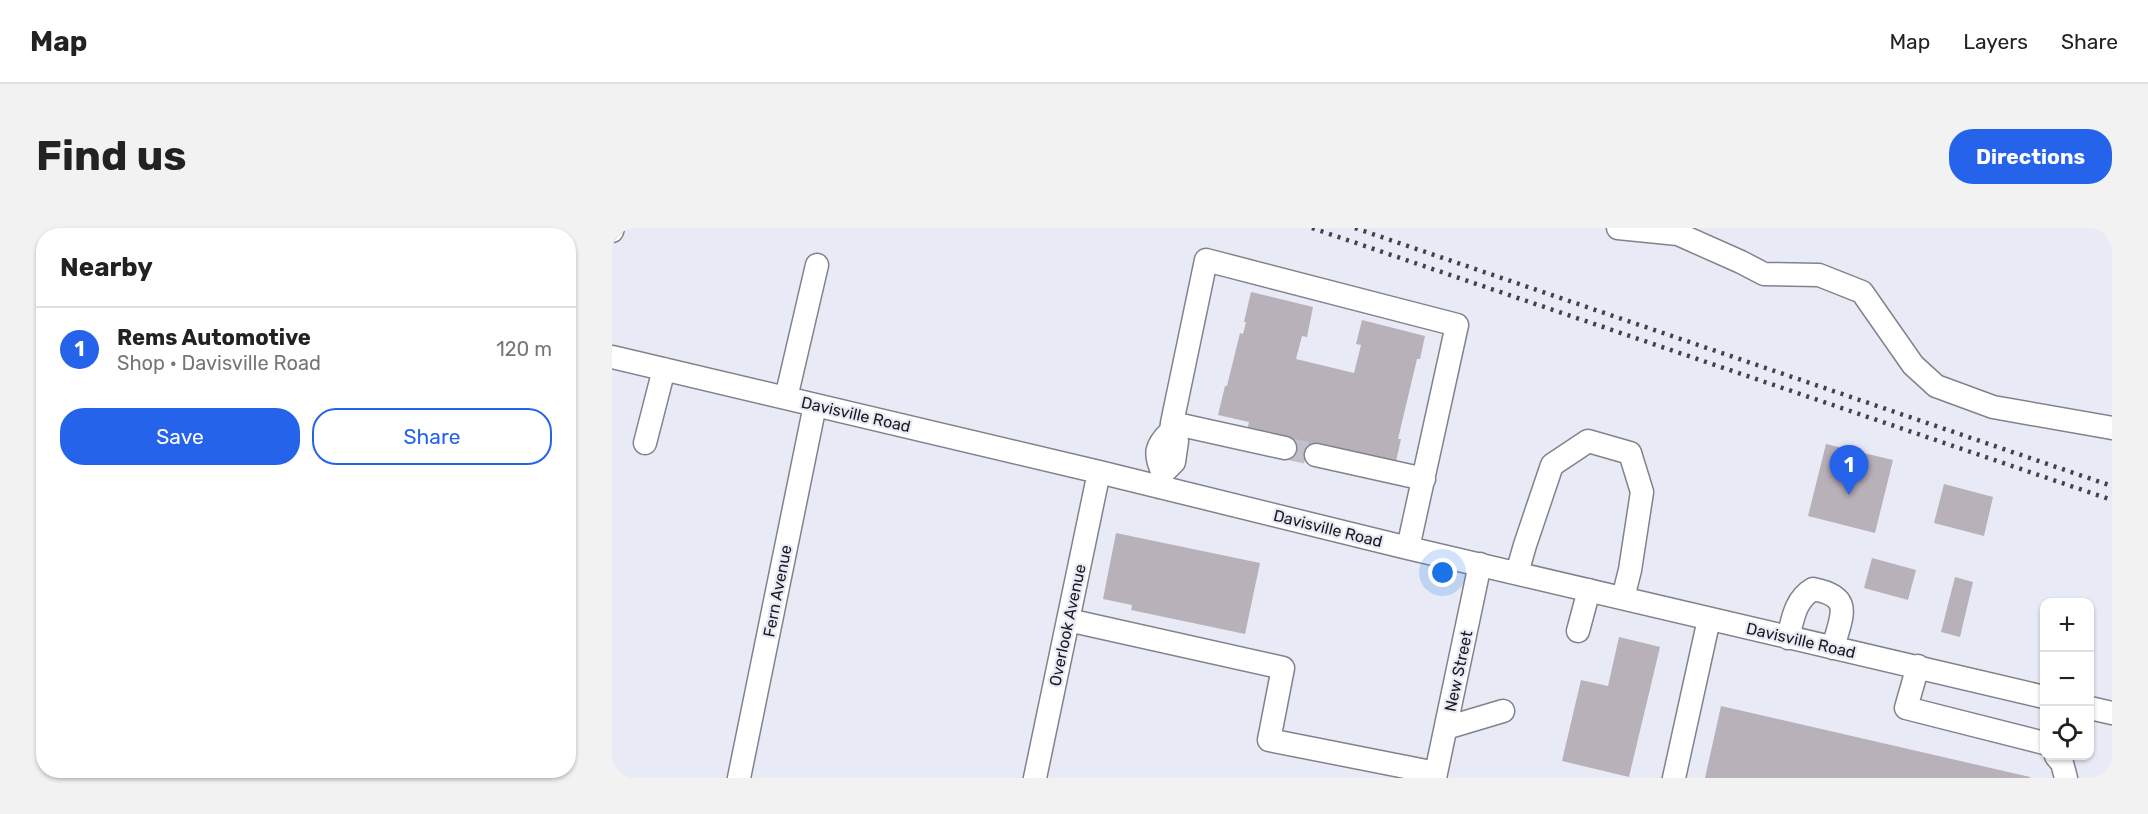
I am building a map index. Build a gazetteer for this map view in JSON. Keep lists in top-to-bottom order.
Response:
{
  "streets": {
    "street": [
      "Davisville Road",
      "Fern Avenue",
      "Overlook Avenue",
      "New Street"
    ]
  },
  "crossings": [
    ["Davisville Road", "Fern Avenue"],
    ["Davisville Road", "Overlook Avenue"],
    ["Davisville Road", "New Street"]
  ],
  "page": {
    "header": "Map",
    "nav": ["Map", "Layers", "Share"],
    "buttons": [
      "Directions",
      ["Save", "Share"]
    ],
    "title": "Find us",
    "heading": "Nearby",
    "list": [
      {
        "mark": "1",
        "name": "Rems Automotive",
        "note": "Shop · Davisville Road",
        "value": "120 m"
      }
    ],
    "pins": "1",
    "map_buttons": ["+", "−"]
  }
}
